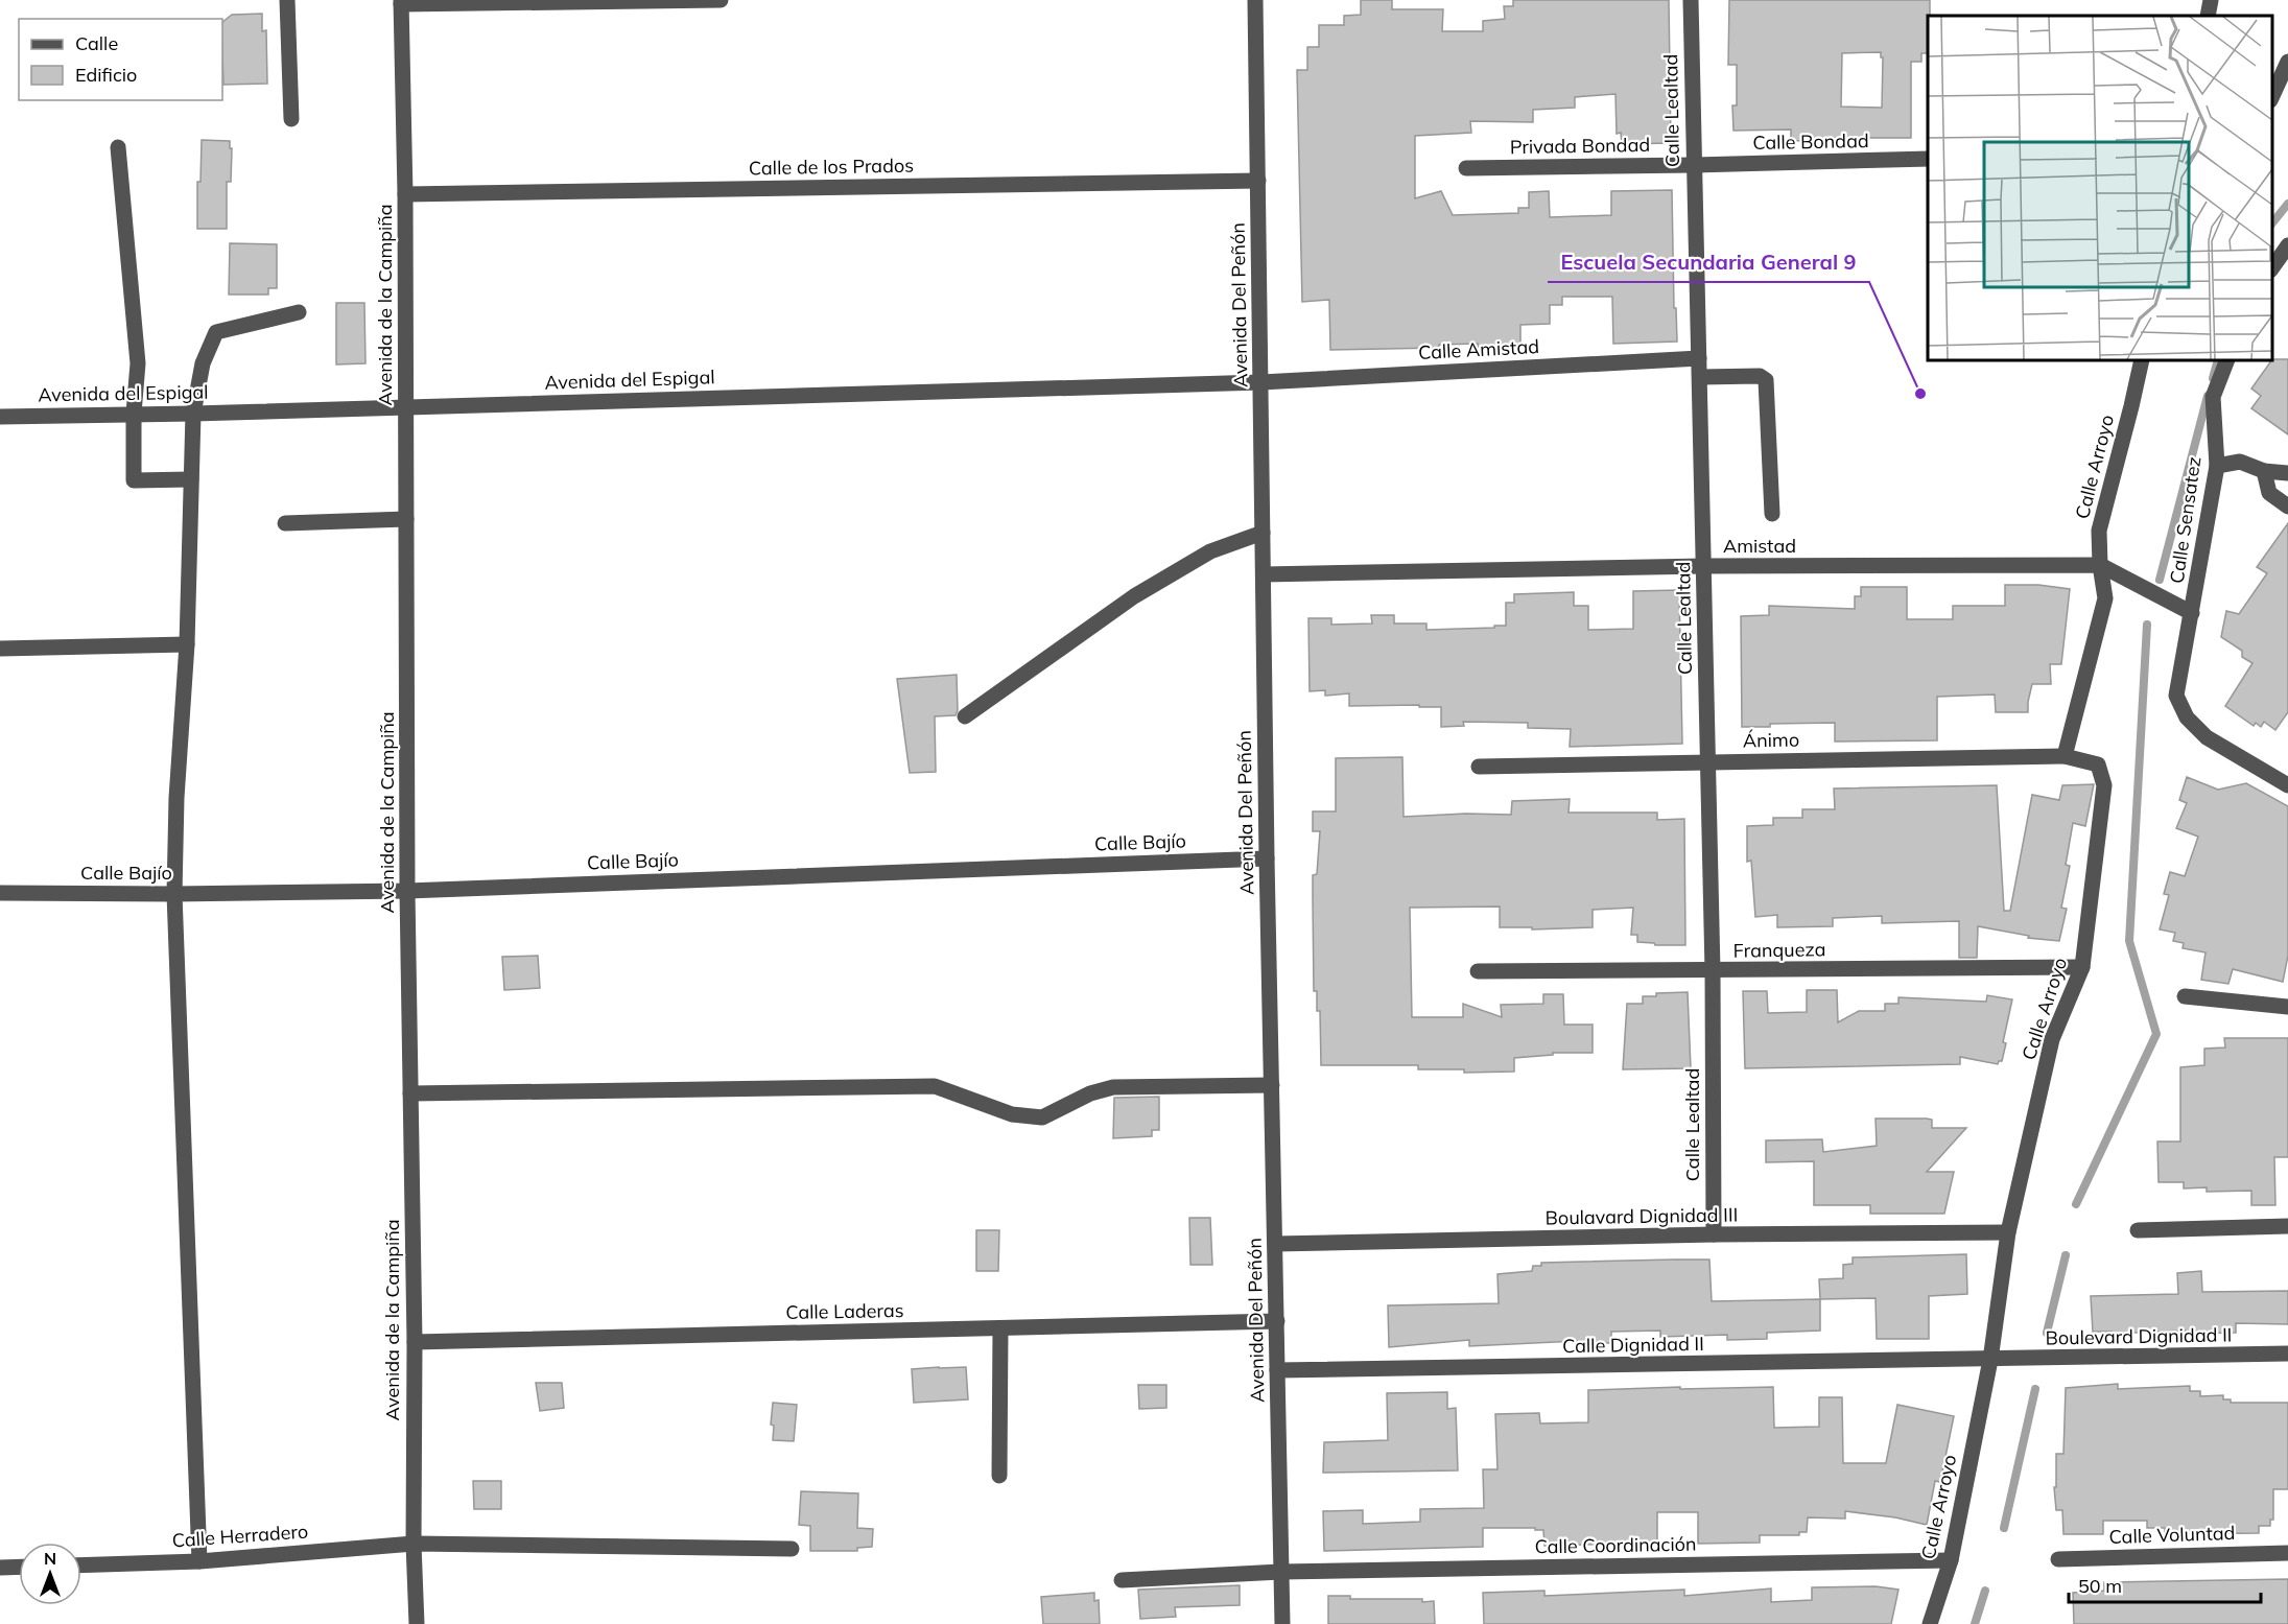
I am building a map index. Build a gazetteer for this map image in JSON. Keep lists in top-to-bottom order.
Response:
{
  "streets": {
    "street": [
      "Calle Lealtad",
      "Calle Bondad",
      "Privada Bondad",
      "Calle de los Prados",
      "Avenida de la Campiña",
      "Avenida Del Peñón",
      "Calle Amistad",
      "Avenida del Espigal",
      "Calle Arroyo",
      "Calle Sensatez",
      "Amistad",
      "Ánimo",
      "Calle Bajío",
      "Franqueza",
      "Boulavard Dignidad III",
      "Calle Laderas",
      "Boulevard Dignidad II",
      "Calle Dignidad II",
      "Calle Voluntad",
      "Calle Herradero",
      "Calle Coordinación"
    ]
  },
  "crossings": [
    ["Calle Lealtad", "Calle Bondad"],
    ["Calle Lealtad", "Privada Bondad"],
    ["Calle Lealtad", "Calle Amistad"],
    ["Calle Lealtad", "Amistad"],
    ["Calle Lealtad", "Ánimo"],
    ["Calle Lealtad", "Franqueza"],
    ["Calle Lealtad", "Boulavard Dignidad III"],
    ["Calle Bondad", "Privada Bondad"],
    ["Calle de los Prados", "Avenida de la Campiña"],
    ["Calle de los Prados", "Avenida Del Peñón"],
    ["Avenida de la Campiña", "Avenida del Espigal"],
    ["Avenida de la Campiña", "Calle Bajío"],
    ["Avenida de la Campiña", "Calle Laderas"],
    ["Avenida de la Campiña", "Calle Herradero"],
    ["Avenida Del Peñón", "Calle Amistad"],
    ["Avenida Del Peñón", "Avenida del Espigal"],
    ["Avenida Del Peñón", "Amistad"],
    ["Avenida Del Peñón", "Calle Bajío"],
    ["Avenida Del Peñón", "Boulavard Dignidad III"],
    ["Avenida Del Peñón", "Calle Laderas"],
    ["Avenida Del Peñón", "Calle Dignidad II"],
    ["Avenida Del Peñón", "Calle Coordinación"],
    ["Calle Amistad", "Avenida del Espigal"],
    ["Calle Arroyo", "Calle Sensatez"],
    ["Calle Arroyo", "Amistad"],
    ["Calle Arroyo", "Ánimo"],
    ["Calle Arroyo", "Franqueza"],
    ["Calle Arroyo", "Boulavard Dignidad III"],
    ["Calle Arroyo", "Boulevard Dignidad II"],
    ["Calle Arroyo", "Calle Dignidad II"],
    ["Calle Arroyo", "Calle Coordinación"],
    ["Calle Sensatez", "Amistad"],
    ["Boulevard Dignidad II", "Calle Dignidad II"]
  ],
  "places": ["Escuela Secundaria General 9"],
  "legend": ["Calle", "Edificio"],
  "scale_bar": "50 m",
  "north": "top"
}
